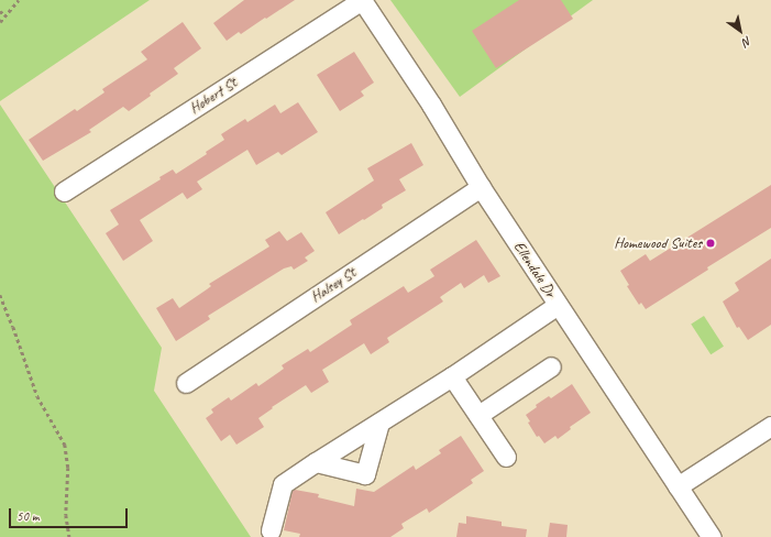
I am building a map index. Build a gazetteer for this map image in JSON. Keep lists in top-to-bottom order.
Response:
{
  "streets": {
    "street": ["Hobert St", "Ellendale Dr", "Halsey St"]
  },
  "crossings": [
    ["Hobert St", "Ellendale Dr"],
    ["Ellendale Dr", "Halsey St"]
  ],
  "places": ["Homewood Suites"],
  "scale_bar": "50 m",
  "north": "bottom right"
}
